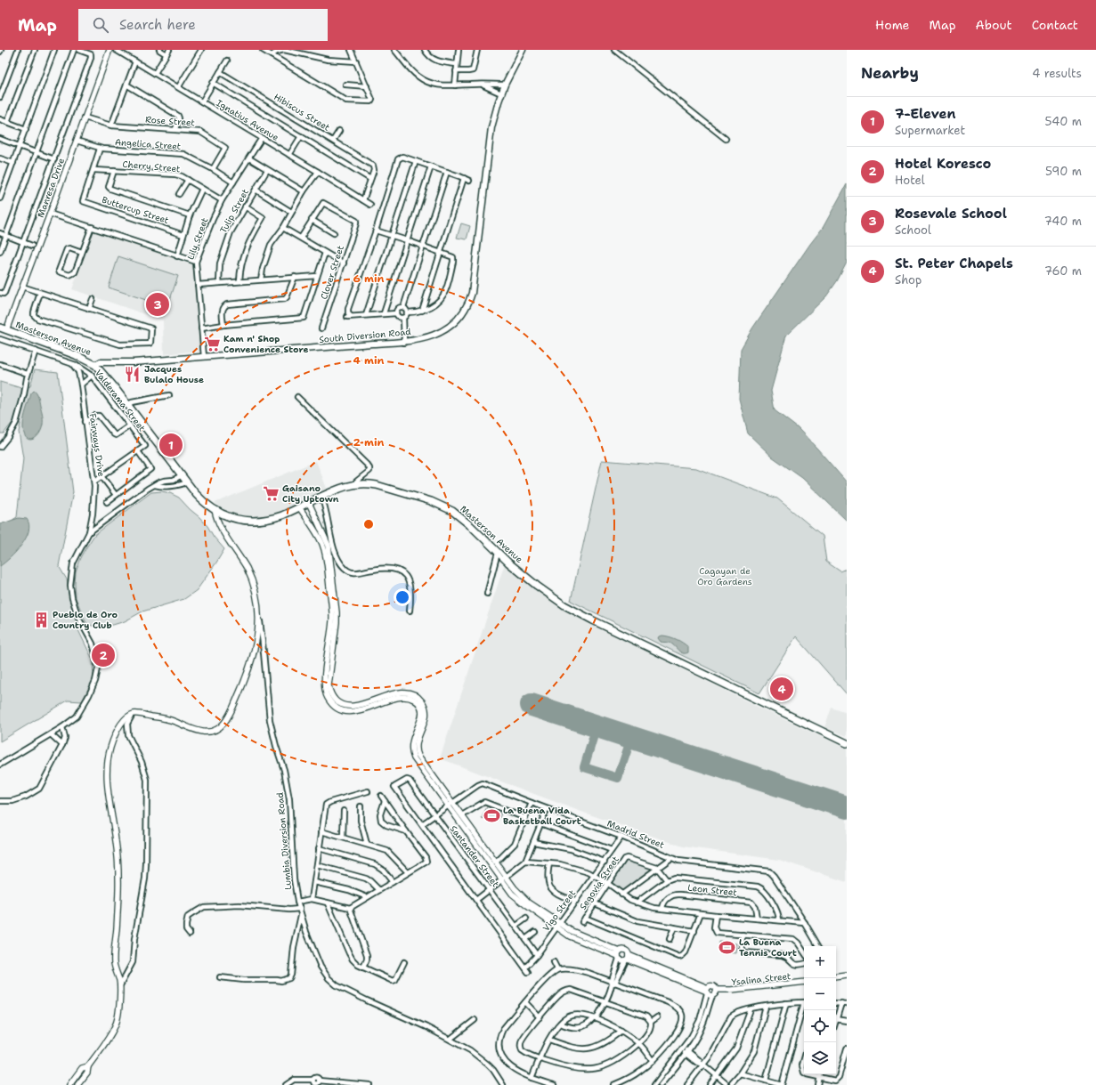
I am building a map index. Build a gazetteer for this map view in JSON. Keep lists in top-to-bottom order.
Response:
{
  "streets": {
    "main road": ["South Diversion Road", "Masterson Avenue"],
    "street": [
      "Hibiscus Street",
      "Ignatius Avenue",
      "Rose Street",
      "Angelica Street",
      "Cherry Street",
      "Manresa Drive",
      "Buttercup Street",
      "Tulip Street",
      "Lily Street",
      "Clover Street",
      "Valderama Street",
      "Fairways Drive",
      "Madrid Street",
      "Lumbia Diversion Road",
      "Santander Street",
      "Segovia Street",
      "Leon Street",
      "Vigo Street",
      "Ysalina Street"
    ]
  },
  "crossings": [
    ["Ignatius Avenue", "Lily Street"],
    ["Rose Street", "Angelica Street"],
    ["Rose Street", "Manresa Drive"],
    ["Angelica Street", "Manresa Drive"],
    ["Angelica Street", "Lily Street"],
    ["Cherry Street", "Buttercup Street"],
    ["Cherry Street", "Lily Street"],
    ["Manresa Drive", "Masterson Avenue"],
    ["Lily Street", "South Diversion Road"],
    ["South Diversion Road", "Masterson Avenue"],
    ["Valderama Street", "Fairways Drive"],
    ["Madrid Street", "Santander Street"],
    ["Madrid Street", "Vigo Street"],
    ["Santander Street", "Vigo Street"]
  ],
  "parks": ["Cagayan de Oro Gardens"],
  "places": {
    "supermarket": ["Kam n' Shop Convenience Store", "Gaisano City Uptown"],
    "restaurant": ["Jacques Bulalo House"],
    "building": ["Pueblo de Oro Country Club"],
    "sports": ["La Buena Vida Basketball Court", "La Buena Tennis Court"]
  },
  "page": {
    "header": "Map",
    "search": "Search here",
    "nav": [
      "Home",
      "Map",
      "About",
      "Contact"
    ],
    "heading": ["Nearby", "4 results"],
    "list": [
      {
        "mark": "1",
        "name": "7-Eleven",
        "note": "Supermarket",
        "value": "540 m"
      },
      {
        "mark": "2",
        "name": "Hotel Koresco",
        "note": "Hotel",
        "value": "590 m"
      },
      {
        "mark": "3",
        "name": "Rosevale School",
        "note": "School",
        "value": "740 m"
      },
      {
        "mark": "4",
        "name": "St. Peter Chapels",
        "note": "Shop",
        "value": "760 m"
      }
    ],
    "pins": [
      "3",
      "1",
      "2",
      "4"
    ],
    "map_buttons": ["+", "−"]
  },
  "rings": ["6 min", "4 min", "2 min"]
}
